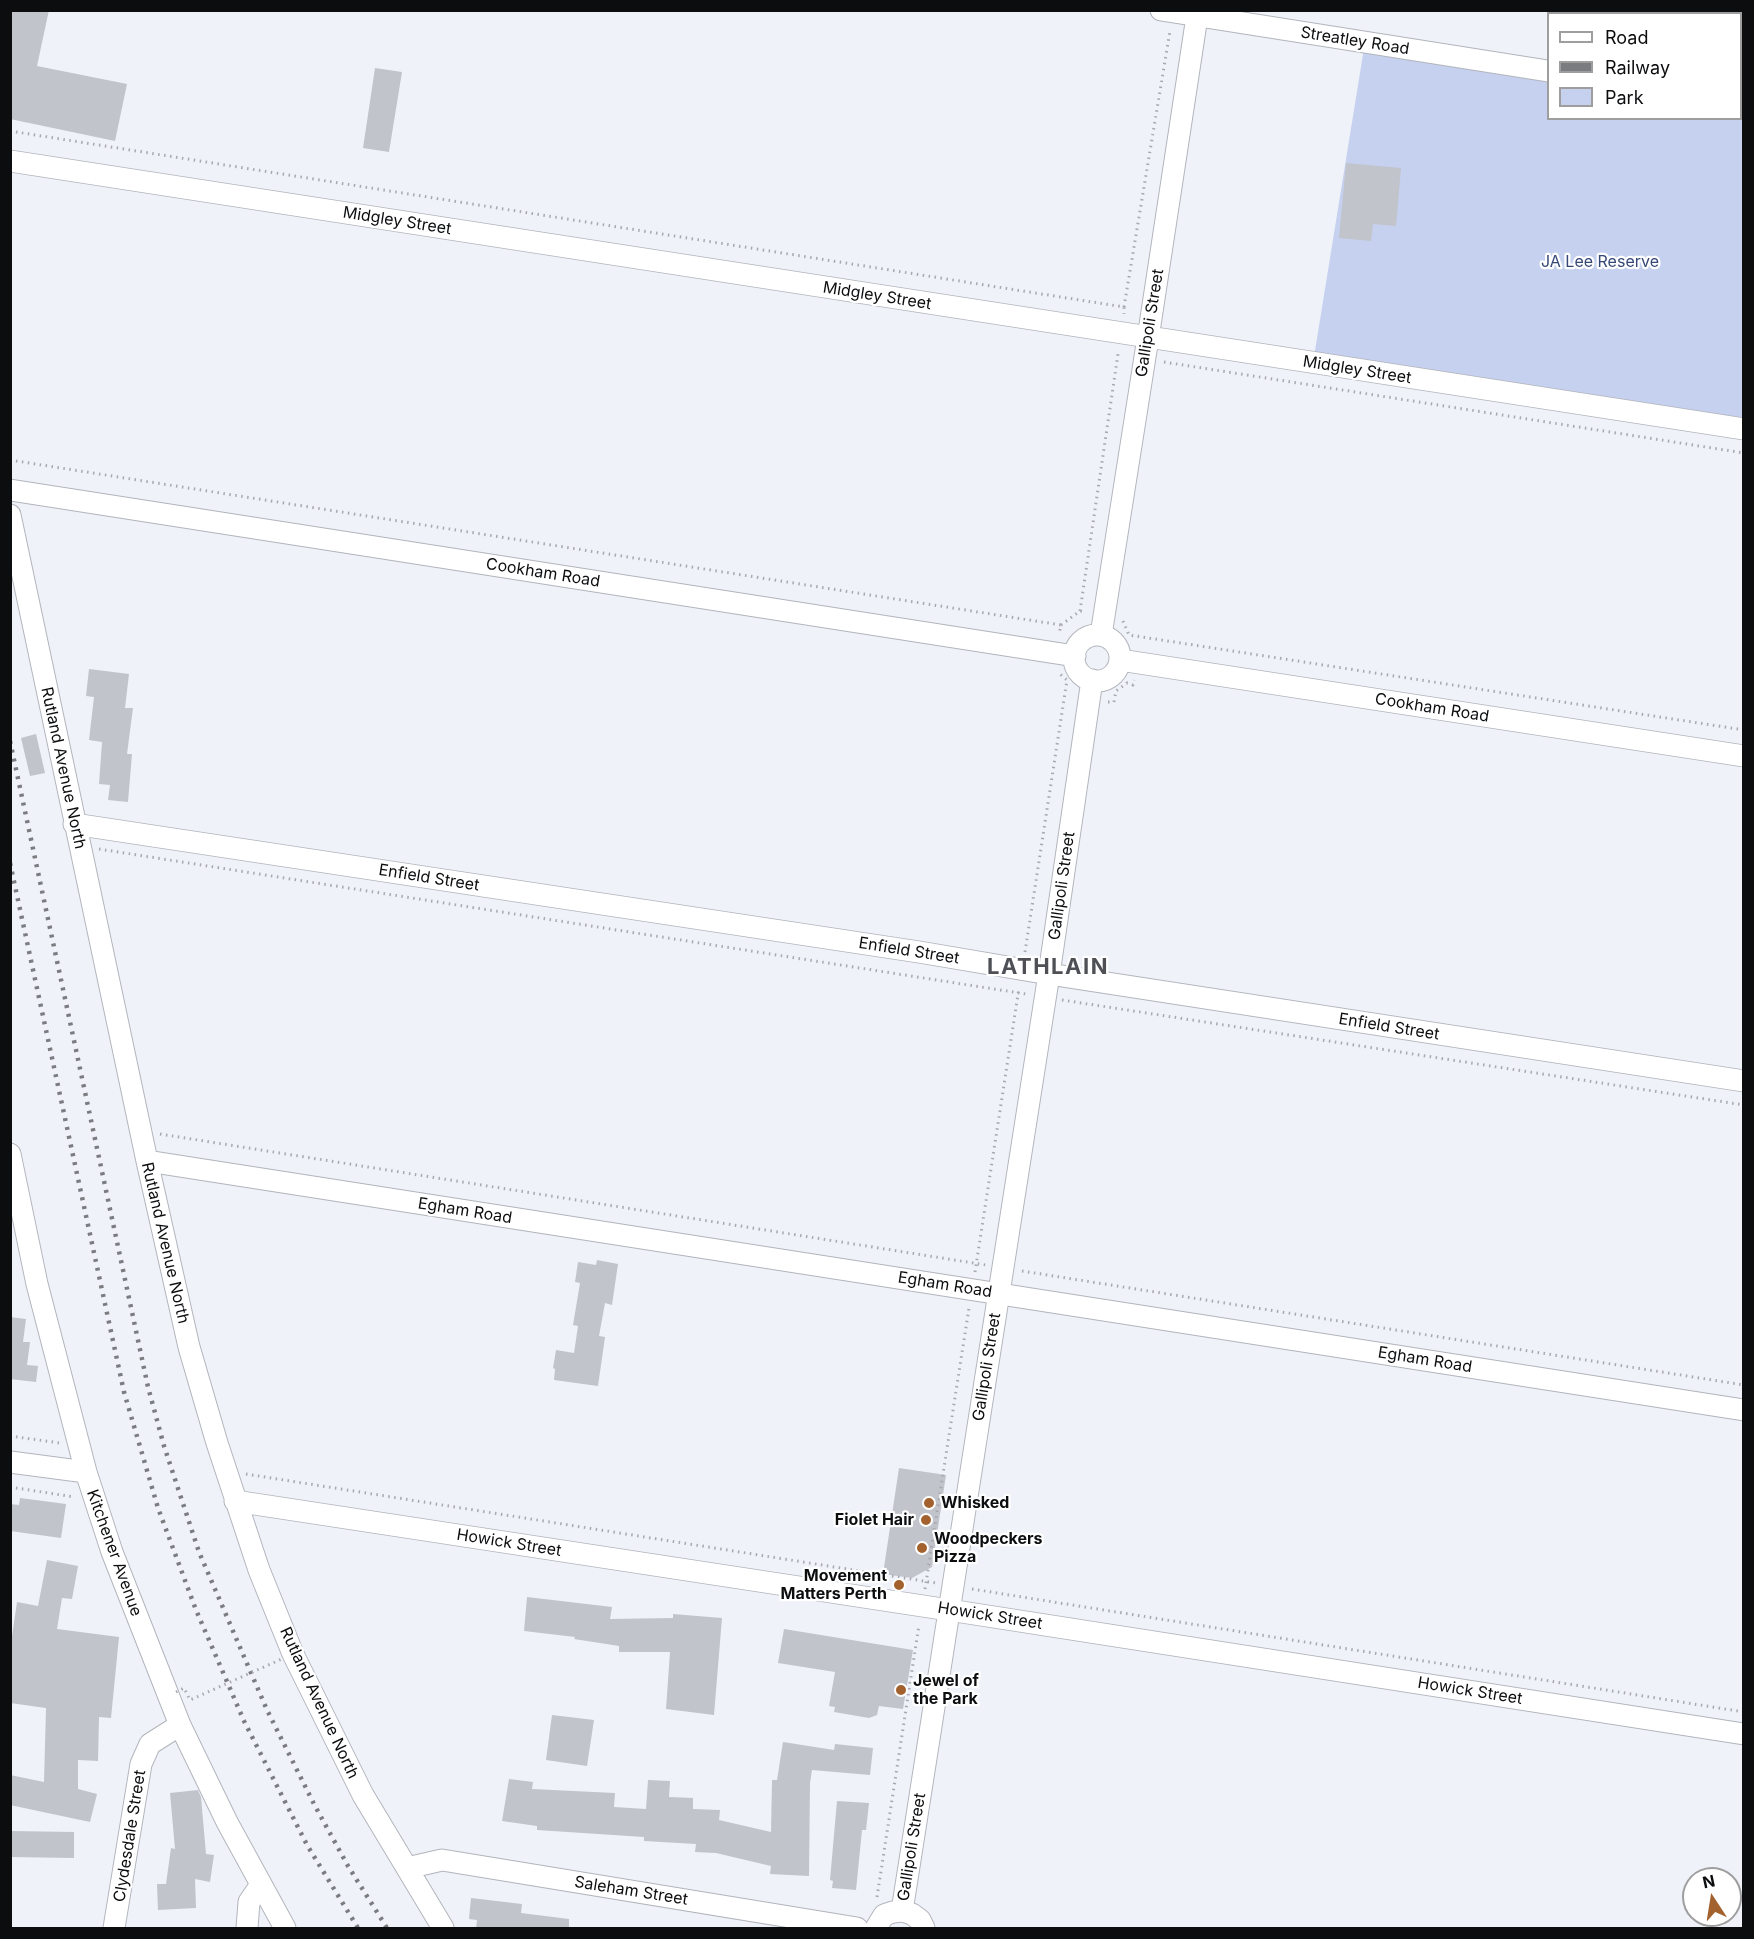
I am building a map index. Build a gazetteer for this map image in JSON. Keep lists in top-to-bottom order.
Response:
{
  "streets": {
    "street": [
      "Streatley Road",
      "Midgley Street",
      "Gallipoli Street",
      "Cookham Road",
      "Rutland Avenue North",
      "Enfield Street",
      "Egham Road",
      "Howick Street",
      "Kitchener Avenue",
      "Clydesdale Street",
      "Saleham Street"
    ]
  },
  "crossings": [
    ["Streatley Road", "Gallipoli Street"],
    ["Midgley Street", "Gallipoli Street"],
    ["Gallipoli Street", "Enfield Street"],
    ["Gallipoli Street", "Egham Road"],
    ["Gallipoli Street", "Howick Street"],
    ["Rutland Avenue North", "Enfield Street"],
    ["Rutland Avenue North", "Egham Road"],
    ["Rutland Avenue North", "Howick Street"],
    ["Rutland Avenue North", "Saleham Street"],
    ["Kitchener Avenue", "Clydesdale Street"]
  ],
  "districts": ["LATHLAIN"],
  "parks": ["JA Lee Reserve"],
  "places": [
    "Whisked",
    "Fiolet Hair",
    "Woodpeckers Pizza",
    "Movement Matters Perth",
    "Jewel of the Park"
  ],
  "legend": ["Road", "Railway", "Park"],
  "north": "top"
}
